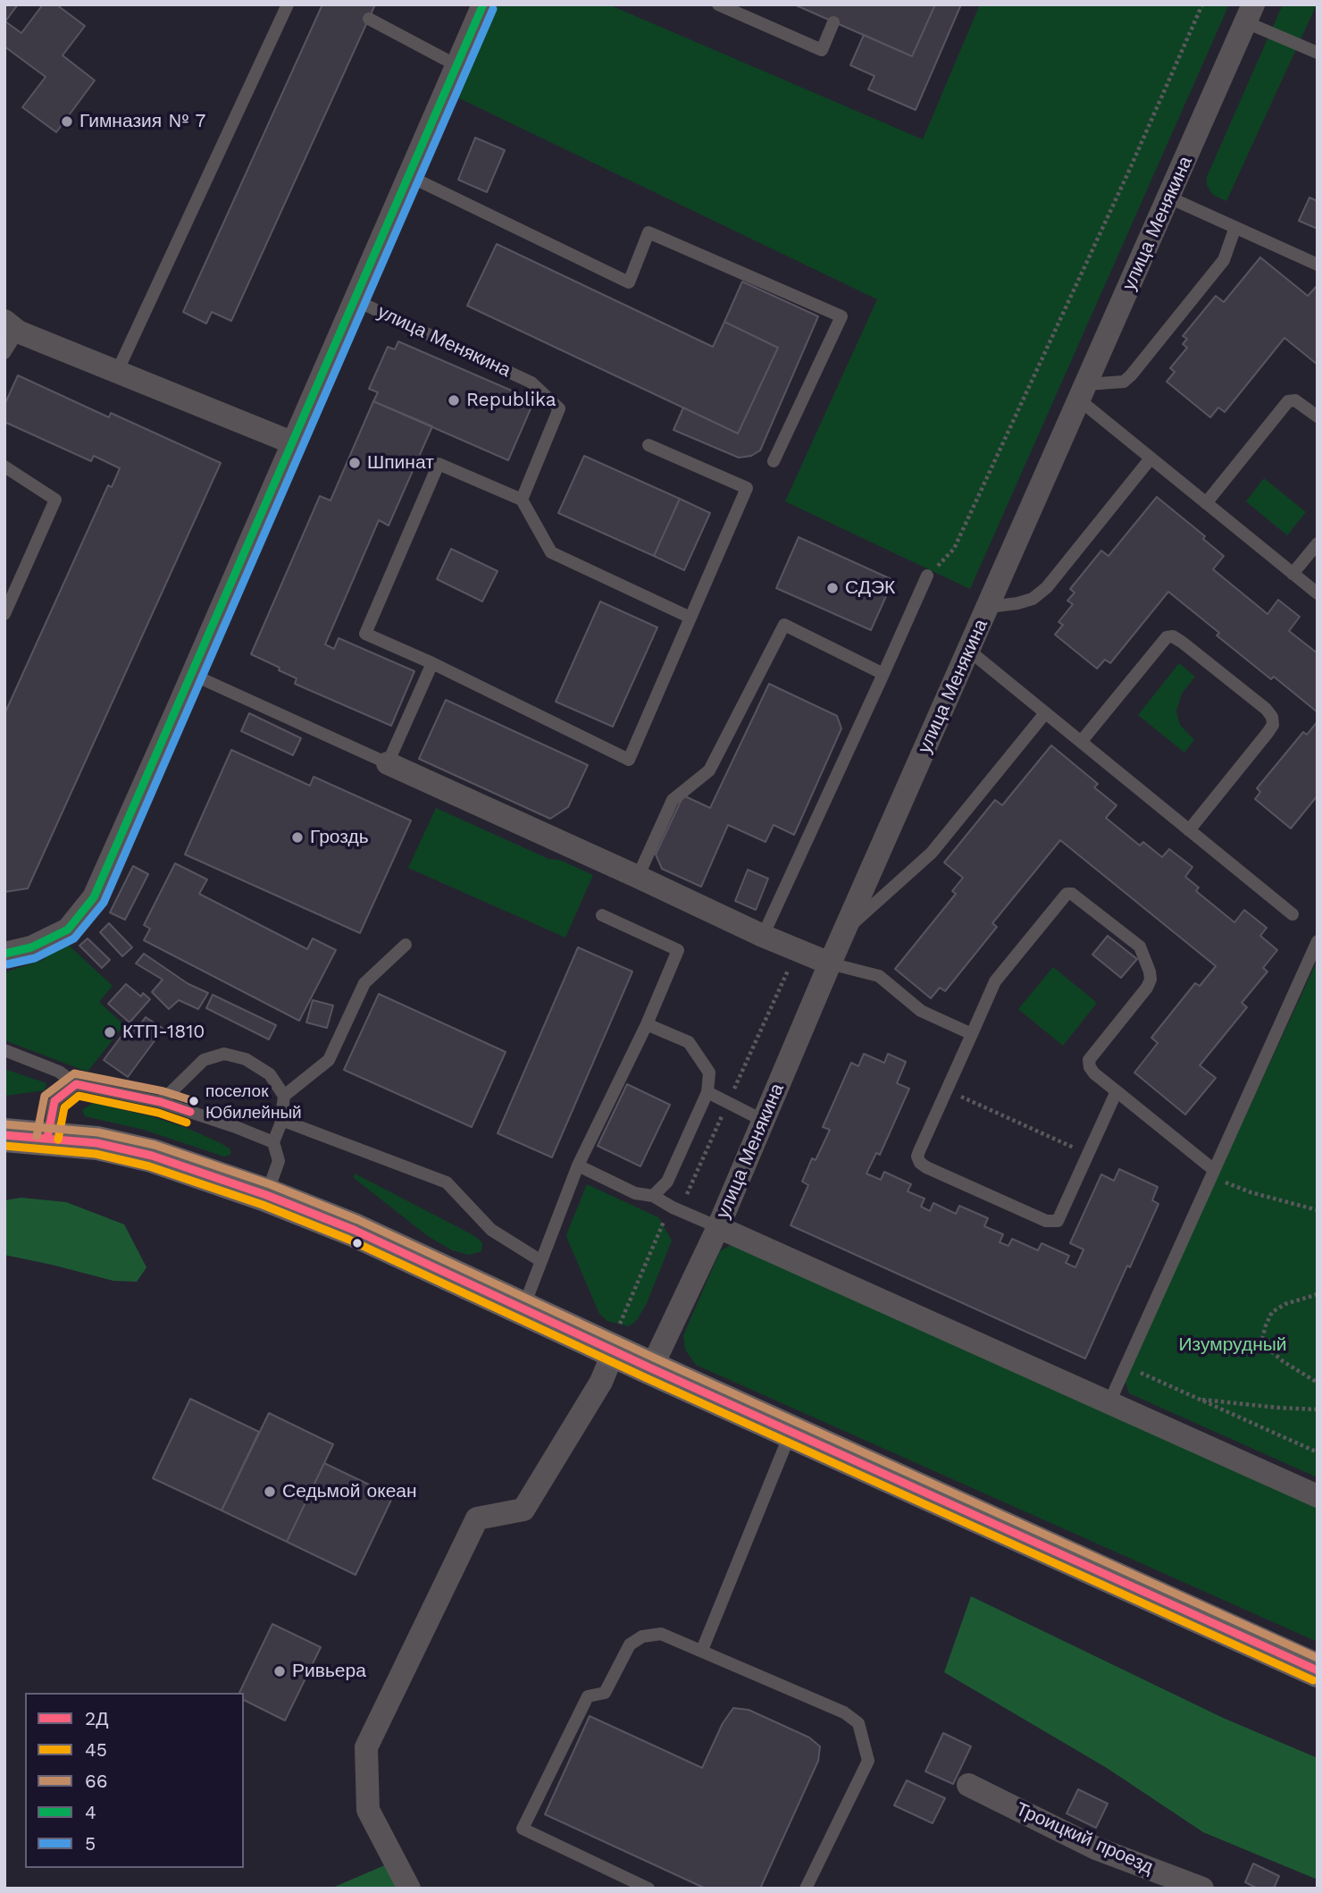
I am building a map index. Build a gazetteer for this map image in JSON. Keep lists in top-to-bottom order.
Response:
{
  "streets": {
    "street": ["улица Менякина", "Троицкий проезд"]
  },
  "parks": ["Изумрудный"],
  "places": [
    "Гимназия № 7",
    "Republika",
    "Шпинат",
    "СДЭК",
    "Гроздь",
    "КТП-1810",
    "поселок Юбилейный",
    "Седьмой океан",
    "Ривьера"
  ],
  "lines": [
    "transit line 4",
    "transit line 5",
    "transit line 66",
    "transit line 2Д",
    "transit line 45"
  ],
  "legend": [
    "2Д",
    "45",
    "66",
    "4",
    "5"
  ]
}
